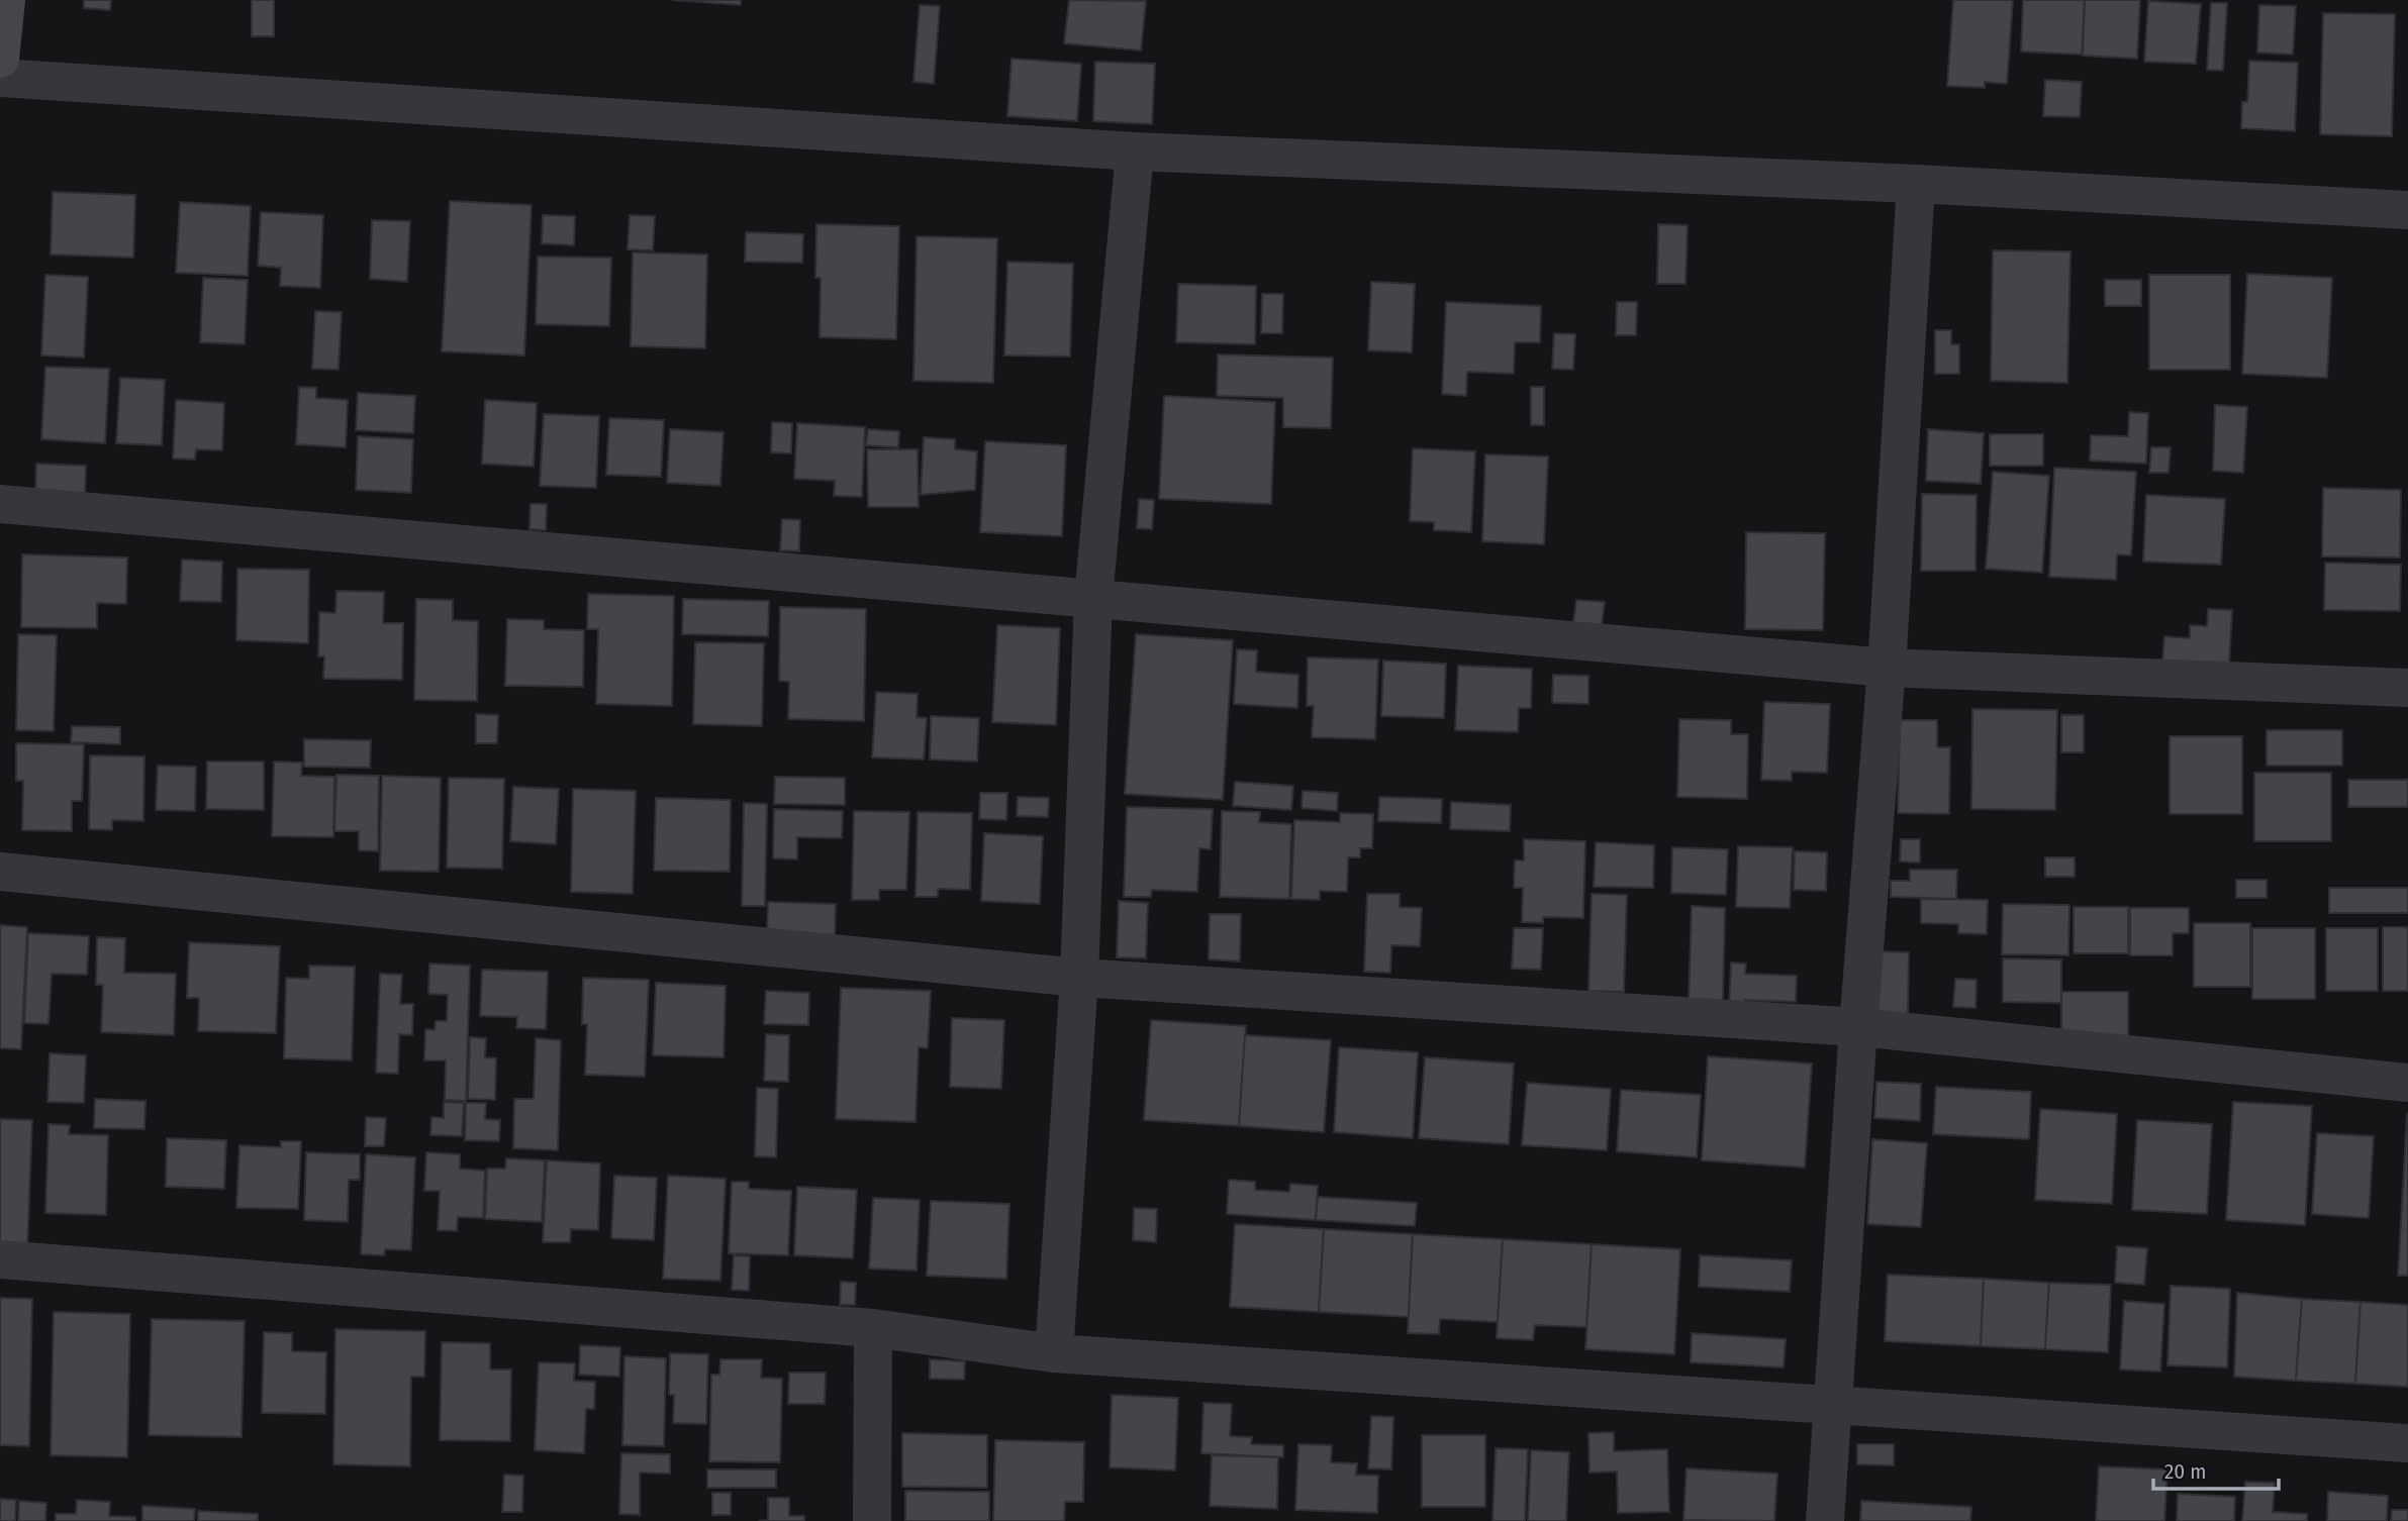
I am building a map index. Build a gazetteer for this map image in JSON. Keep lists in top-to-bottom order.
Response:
{
  "scale_bar": "20 m"
}
